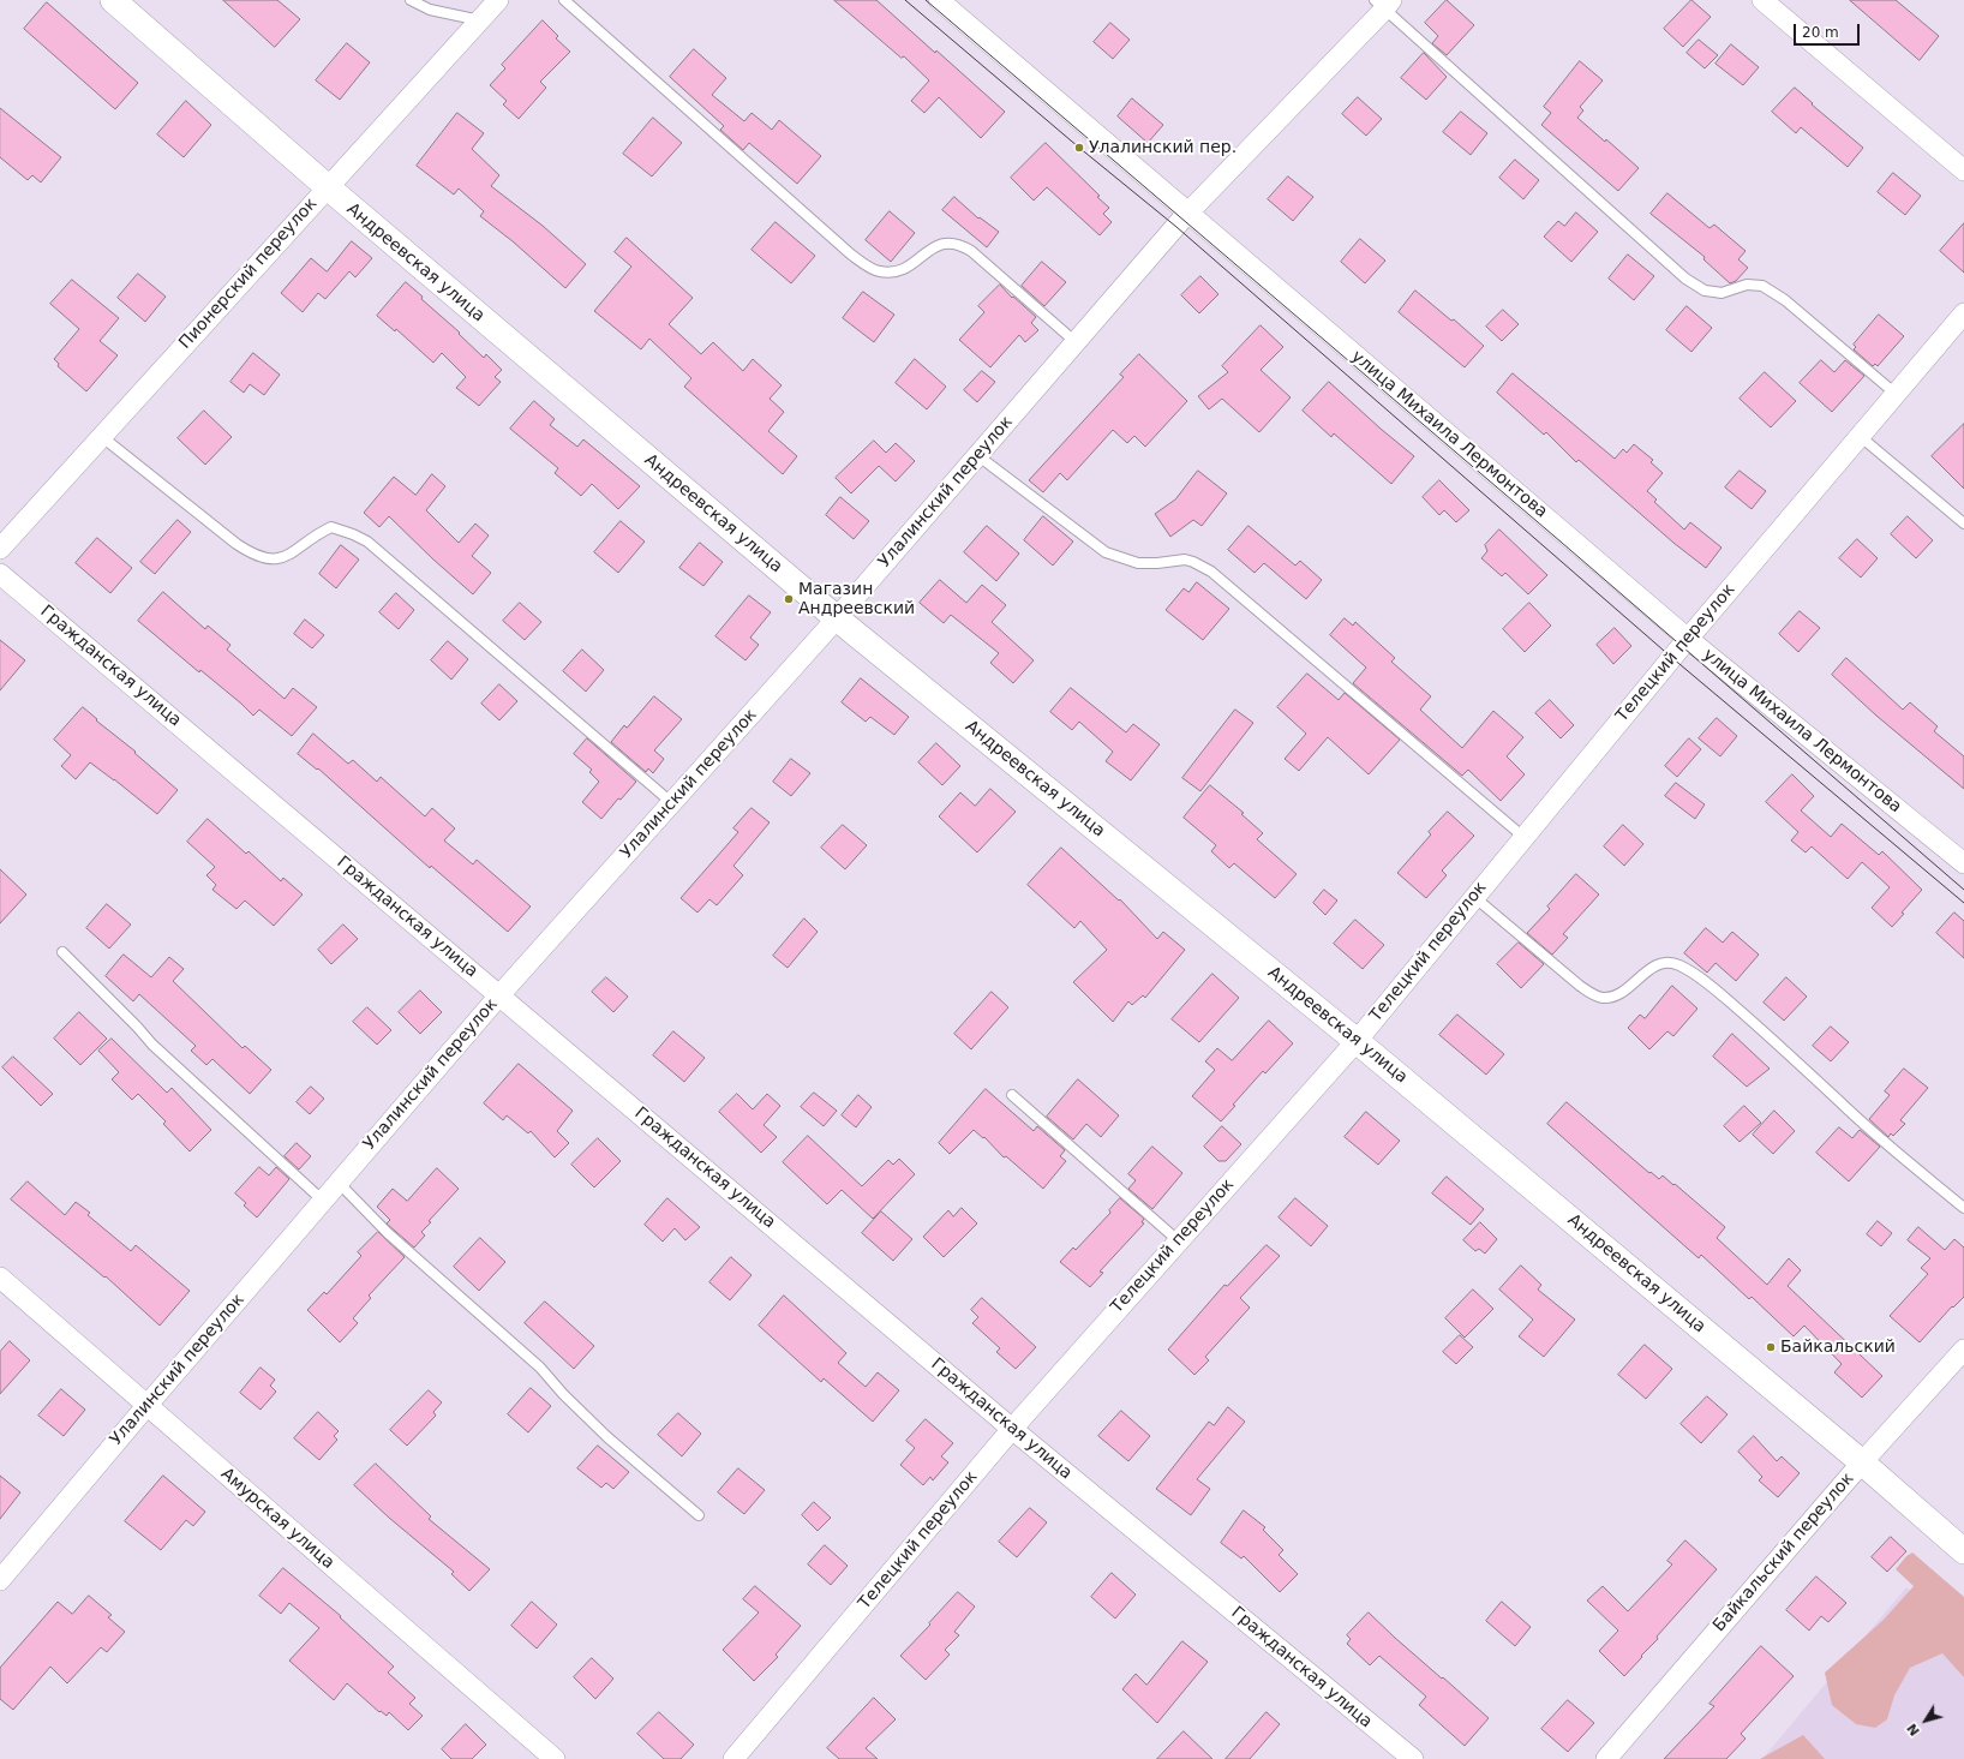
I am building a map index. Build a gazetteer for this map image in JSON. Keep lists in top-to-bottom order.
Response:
{
  "streets": {
    "street": [
      "Андреевская улица",
      "Пионерский переулок",
      "улица Михаила Лермонтова",
      "Улалинский переулок",
      "Телецкий переулок",
      "Гражданская улица",
      "Амурская улица",
      "Байкальский переулок"
    ]
  },
  "crossings": [
    ["Андреевская улица", "Пионерский переулок"],
    ["Андреевская улица", "Улалинский переулок"],
    ["Андреевская улица", "Телецкий переулок"],
    ["Андреевская улица", "Байкальский переулок"],
    ["улица Михаила Лермонтова", "Улалинский переулок"],
    ["улица Михаила Лермонтова", "Телецкий переулок"],
    ["Улалинский переулок", "Гражданская улица"],
    ["Улалинский переулок", "Амурская улица"],
    ["Телецкий переулок", "Гражданская улица"]
  ],
  "places": ["Улалинский пер.", "Магазин Андреевский", "Байкальский"],
  "scale_bar": "20 m",
  "north": "bottom left"
}
